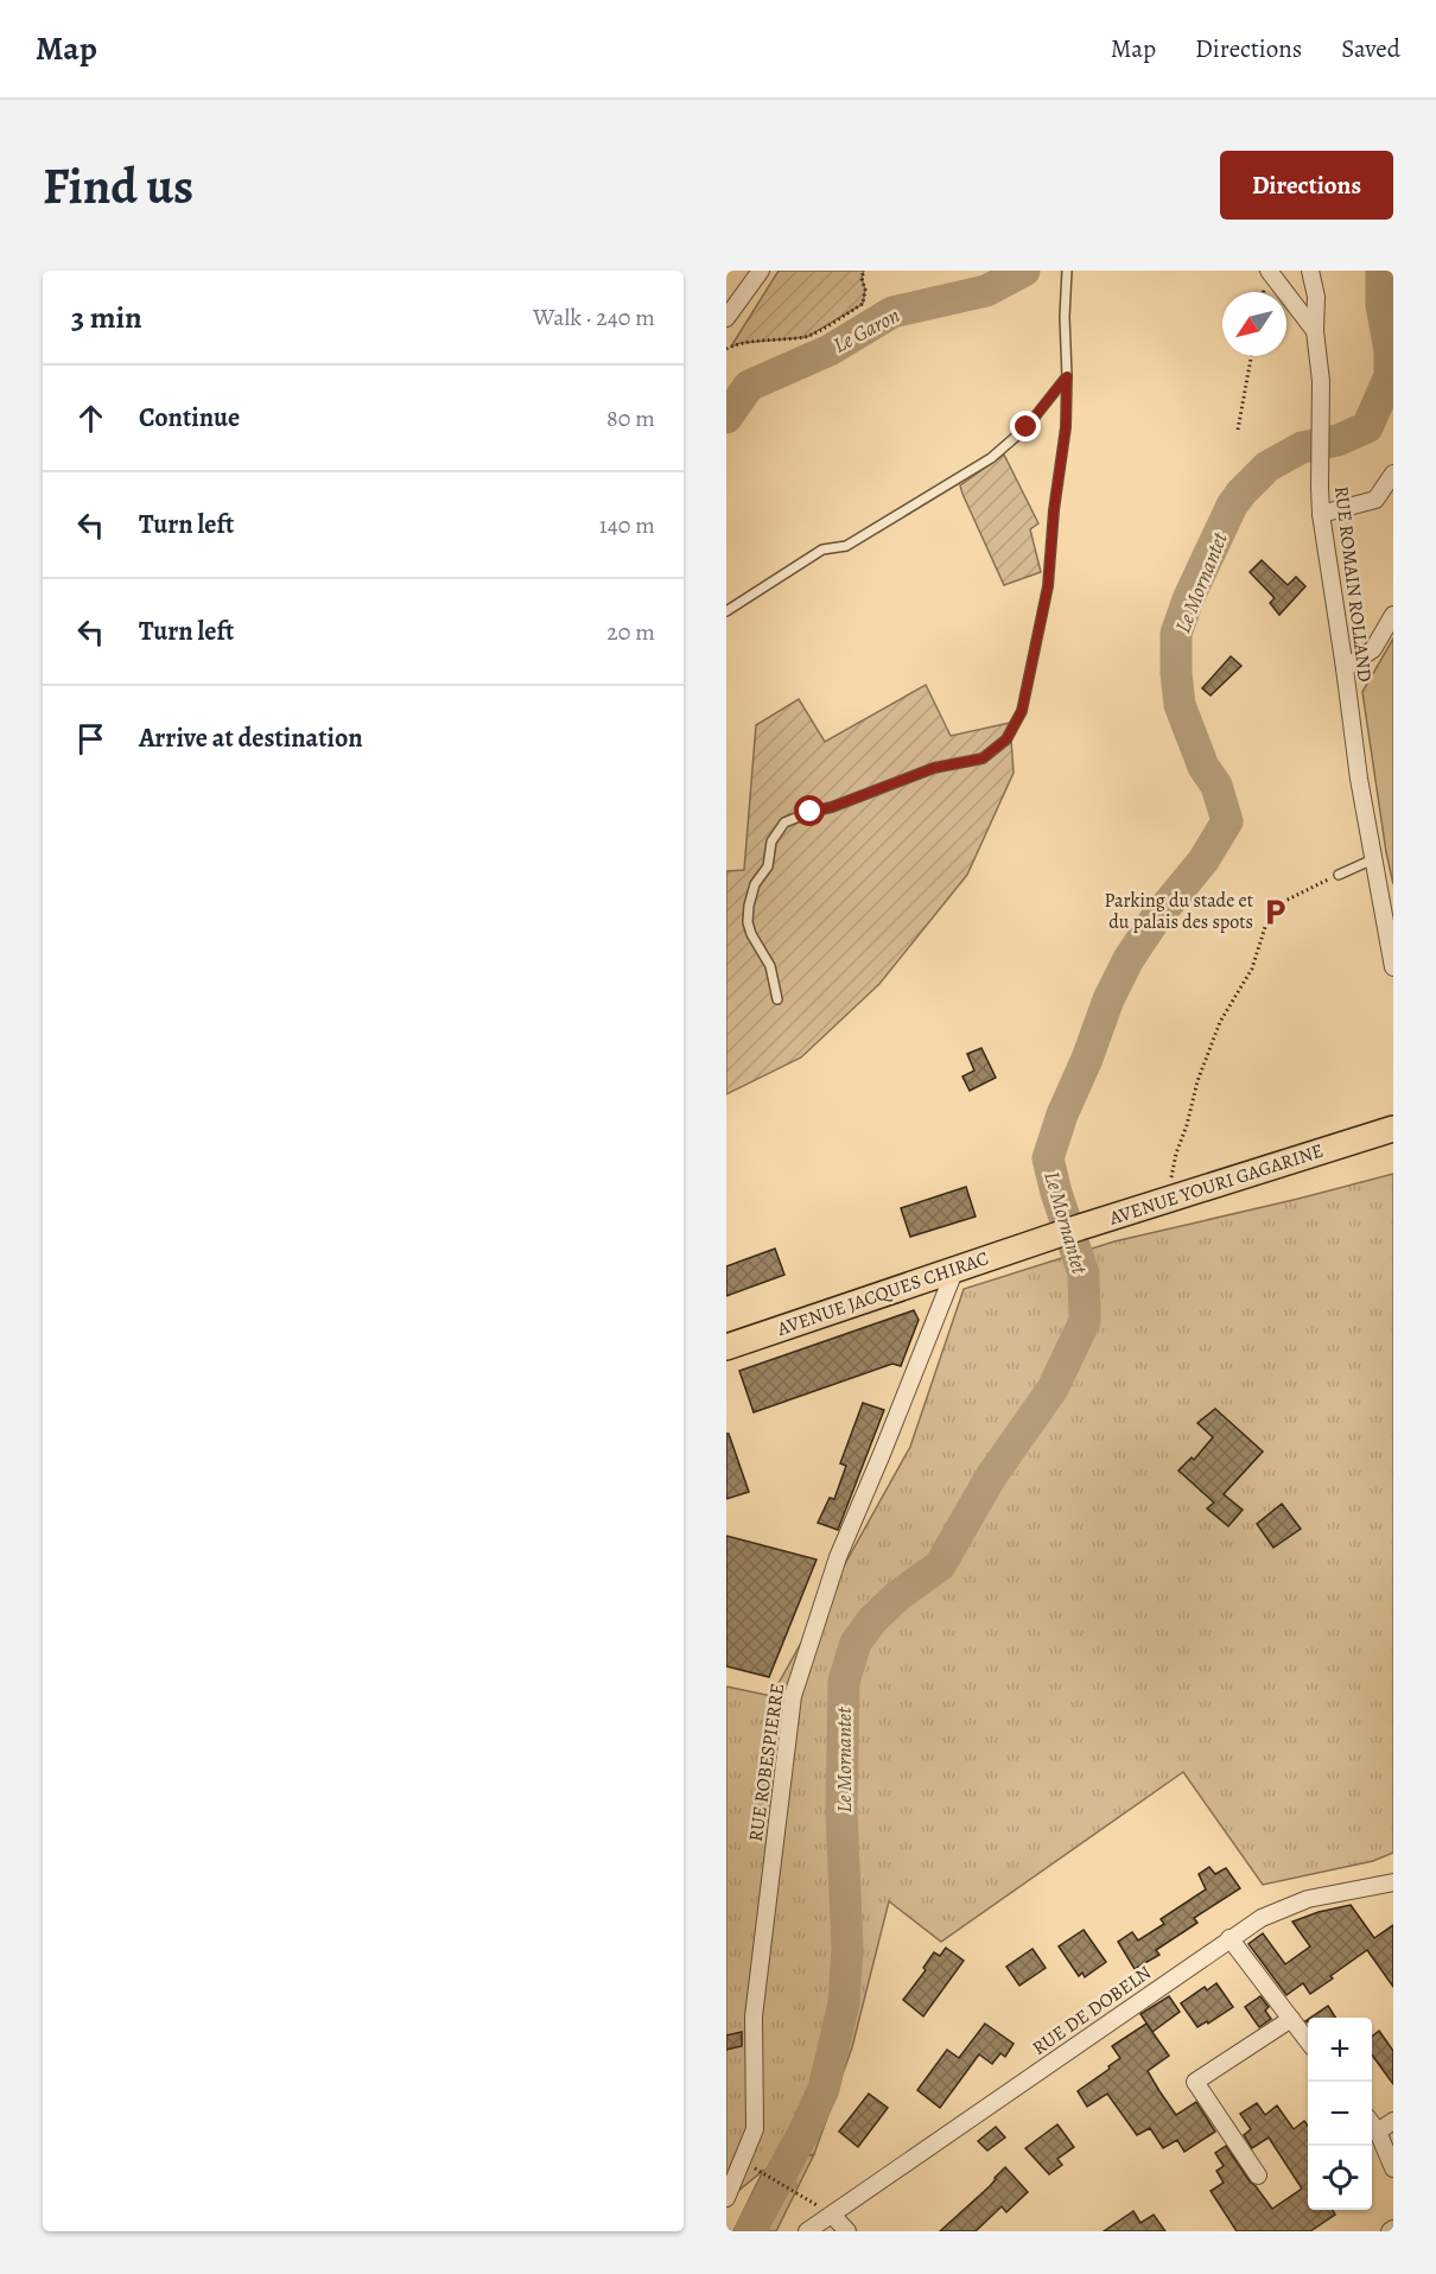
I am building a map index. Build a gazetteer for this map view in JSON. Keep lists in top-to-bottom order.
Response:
{
  "streets": {
    "main road": ["AVENUE YOURI GAGARINE", "AVENUE JACQUES CHIRAC"],
    "street": ["RUE ROMAIN ROLLAND", "RUE ROBESPIERRE", "RUE DE DOBELN"]
  },
  "crossings": [
    ["AVENUE YOURI GAGARINE", "AVENUE JACQUES CHIRAC"],
    ["AVENUE JACQUES CHIRAC", "RUE ROBESPIERRE"]
  ],
  "water": ["Le Garon", "Le Mornantet"],
  "places": {
    "parking": ["Parking du stade et du palais des spots"]
  },
  "north": "bottom left",
  "page": {
    "header": "Map",
    "nav": ["Map", "Directions", "Saved"],
    "buttons": "Directions",
    "title": "Find us",
    "heading": ["3 min", "Walk · 240 m"],
    "list": [
      ["Continue", "80 m"],
      ["Turn left", "140 m"],
      ["Turn left", "20 m"],
      "Arrive at destination"
    ],
    "map_buttons": ["+", "−"]
  }
}
